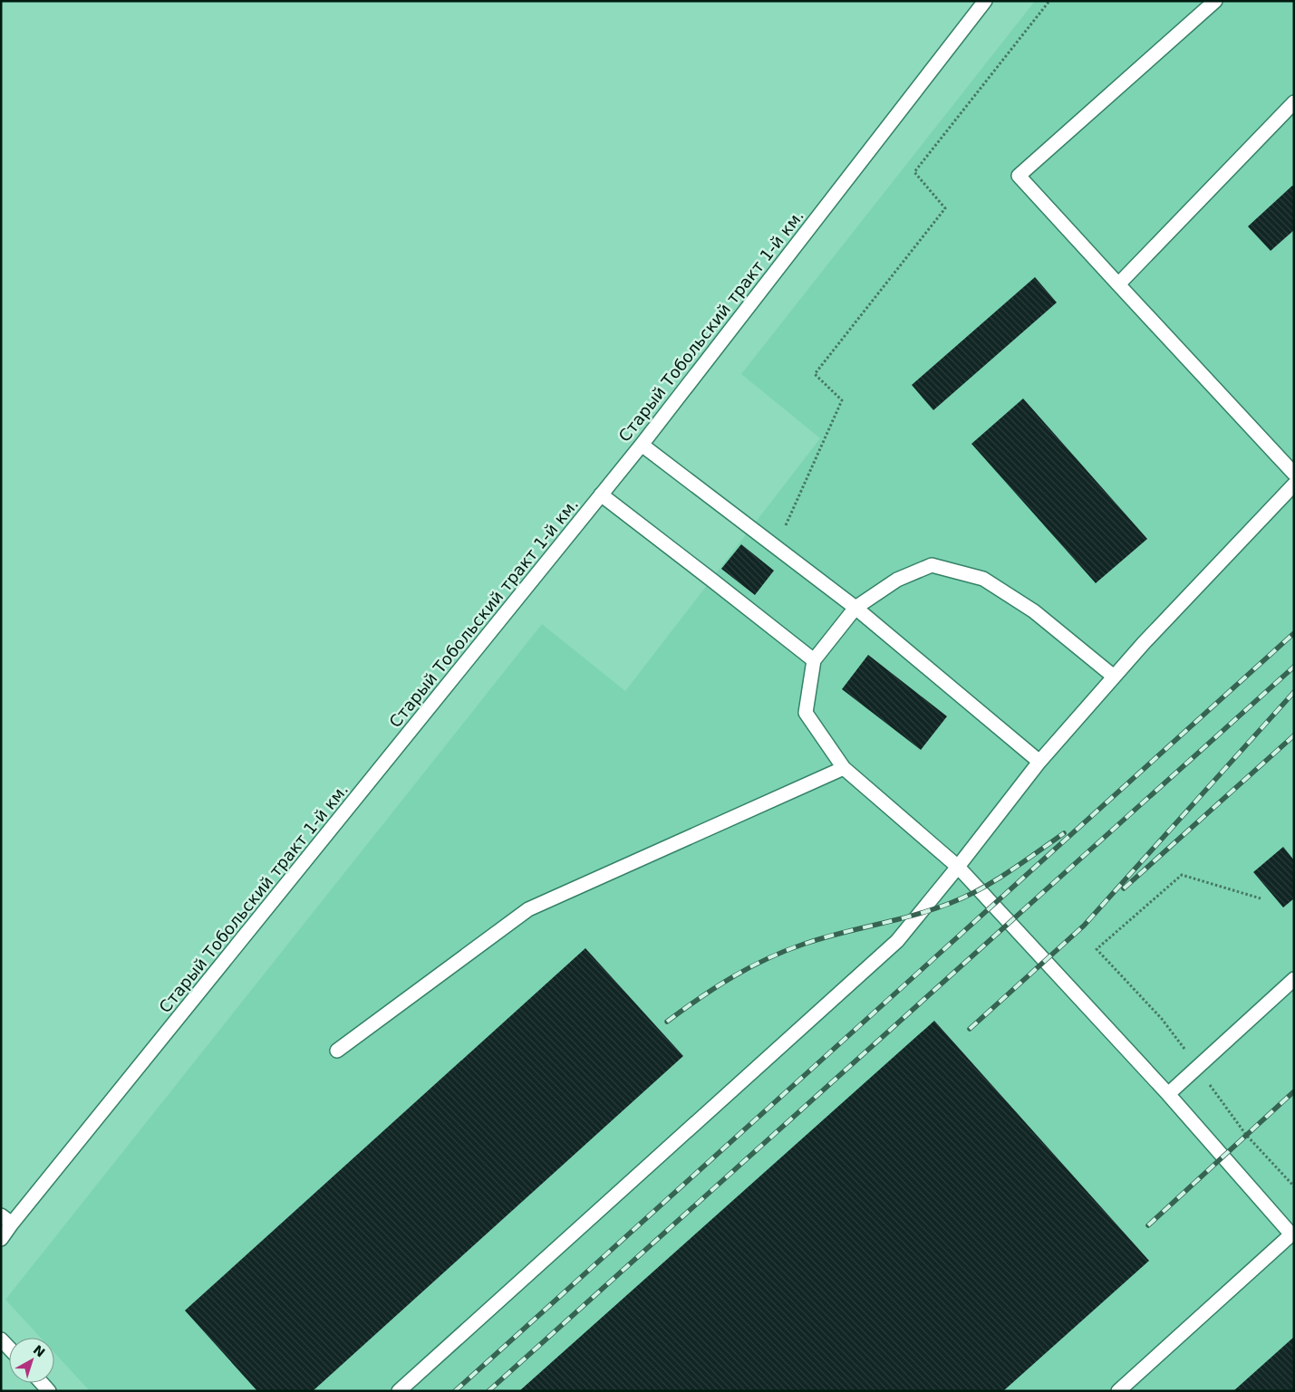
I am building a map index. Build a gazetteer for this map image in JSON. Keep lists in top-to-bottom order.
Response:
{
  "streets": {
    "lane": ["Старый Тобольский тракт 1-й км."]
  },
  "north": "top right"
}
